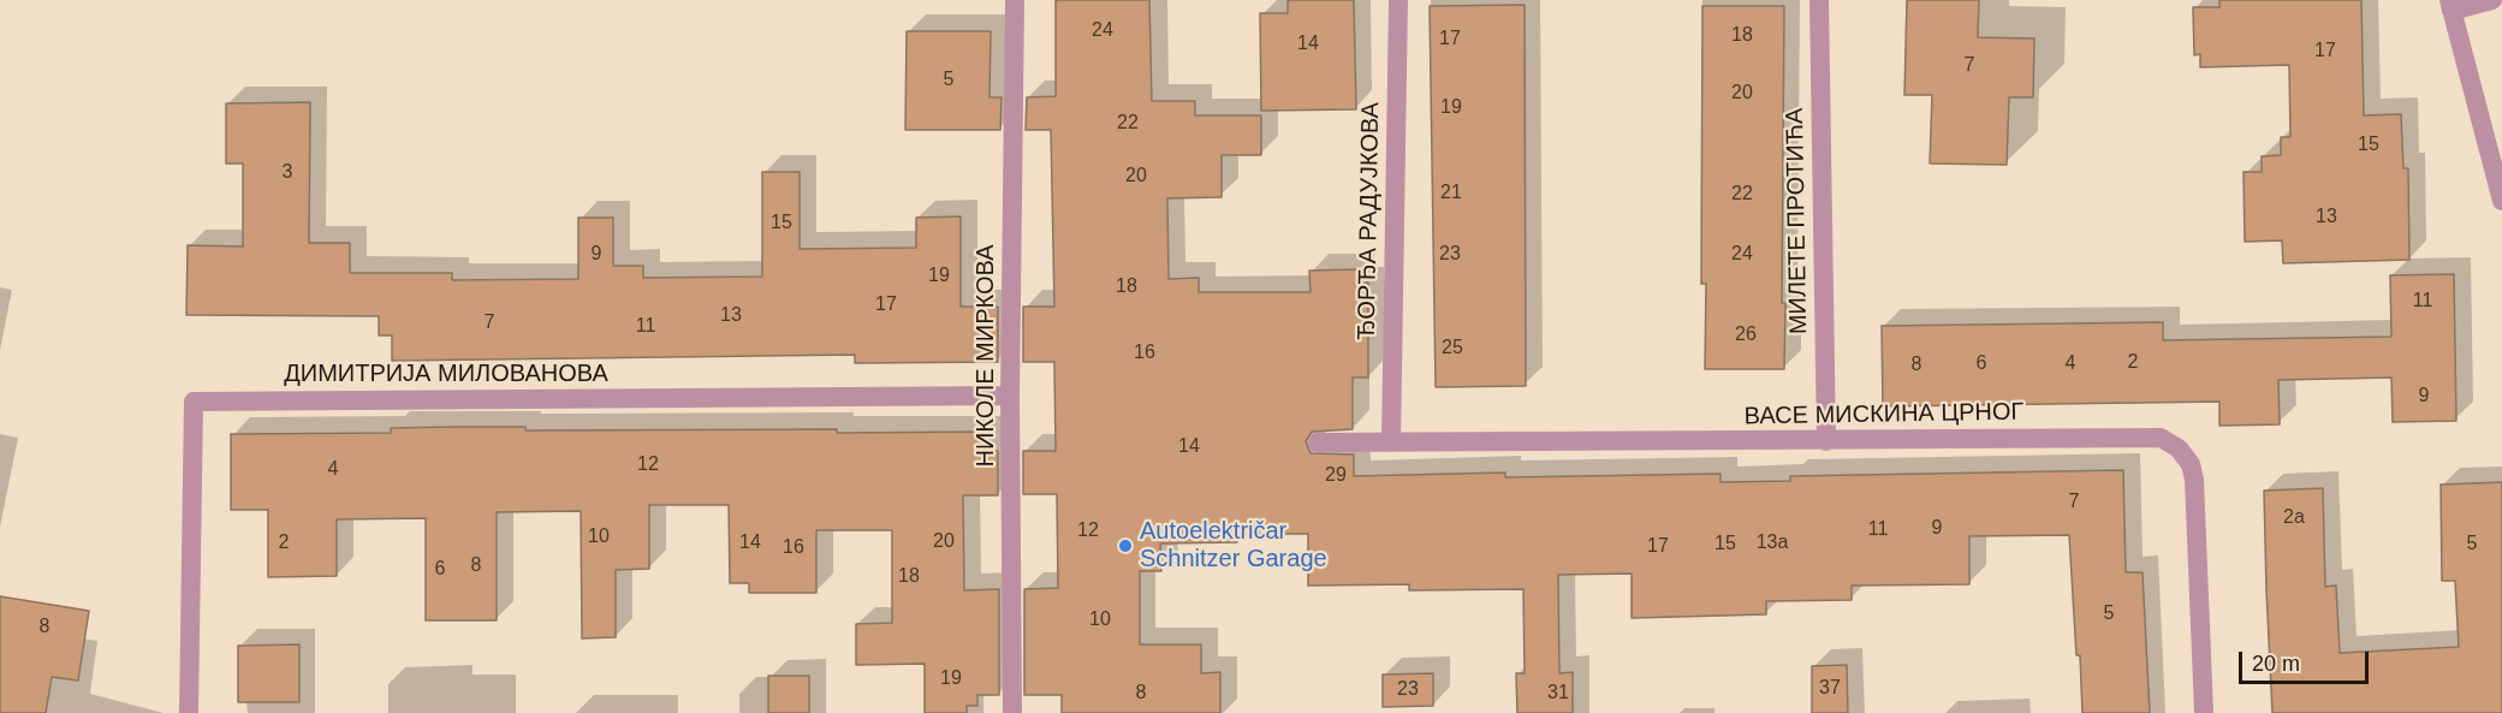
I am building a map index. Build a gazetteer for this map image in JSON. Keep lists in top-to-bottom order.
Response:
{
  "streets": {
    "street": [
      "ЂОРЂА РАДУЈКОВА",
      "МИЛЕТЕ ПРОТИЋА",
      "НИКОЛЕ МИРКОВА",
      "ДИМИТРИЈА МИЛОВАНОВА",
      "ВАСЕ МИСКИНА ЦРНОГ"
    ]
  },
  "crossings": [
    ["ЂОРЂА РАДУЈКОВА", "ВАСЕ МИСКИНА ЦРНОГ"],
    ["МИЛЕТЕ ПРОТИЋА", "ВАСЕ МИСКИНА ЦРНОГ"],
    ["НИКОЛЕ МИРКОВА", "ДИМИТРИЈА МИЛОВАНОВА"]
  ],
  "places": ["Autoelektričar Schnitzer Garage"],
  "house_numbers": [
    "24",
    "18",
    "17",
    "14",
    "17",
    "7",
    "5",
    "20",
    "19",
    "22",
    "15",
    "3",
    "20",
    "21",
    "22",
    "13",
    "15",
    "9",
    "23",
    "24",
    "19",
    "18",
    "11",
    "17",
    "13",
    "7",
    "11",
    "26",
    "25",
    "16",
    "2",
    "6",
    "4",
    "8",
    "9",
    "14",
    "12",
    "4",
    "29",
    "7",
    "2a",
    "9",
    "11",
    "12",
    "10",
    "20",
    "2",
    "14",
    "13a",
    "15",
    "5",
    "17",
    "16",
    "8",
    "6",
    "18",
    "5",
    "10",
    "8",
    "19",
    "37",
    "23",
    "8",
    "31"
  ],
  "scale_bar": "20 m"
}
